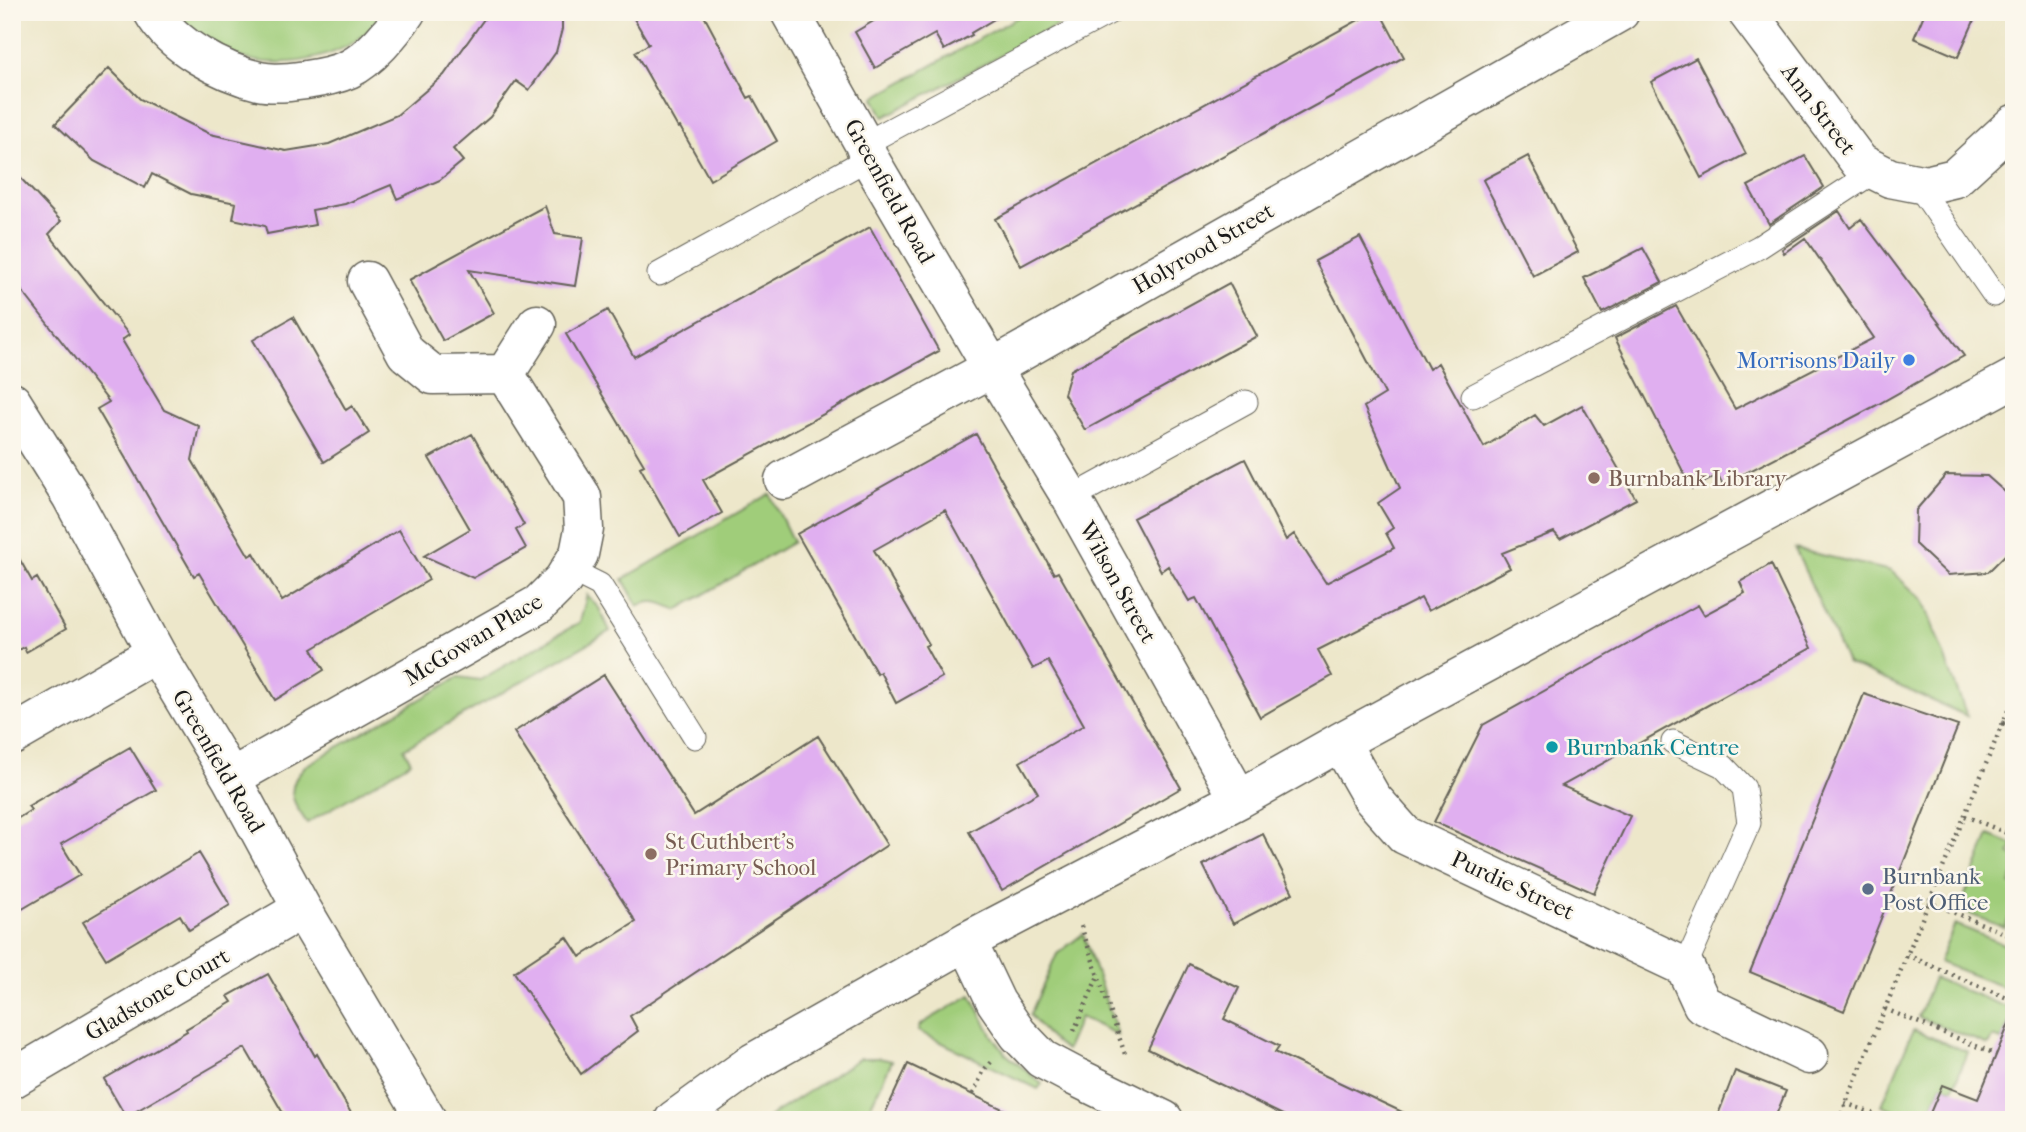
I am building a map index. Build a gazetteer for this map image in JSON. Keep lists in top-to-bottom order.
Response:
{
  "streets": {
    "street": [
      "Ann Street",
      "Greenfield Road",
      "Holyrood Street",
      "Wilson Street",
      "McGowan Place",
      "Purdie Street",
      "Gladstone Court"
    ]
  },
  "crossings": [
    ["Greenfield Road", "Holyrood Street"],
    ["Greenfield Road", "Wilson Street"],
    ["Greenfield Road", "McGowan Place"],
    ["Greenfield Road", "Gladstone Court"],
    ["Holyrood Street", "Wilson Street"]
  ],
  "places": [
    "Morrisons Daily",
    "Burnbank Library",
    "Burnbank Centre",
    "St Cuthbert's Primary School",
    "Burnbank Post Office"
  ]
}
